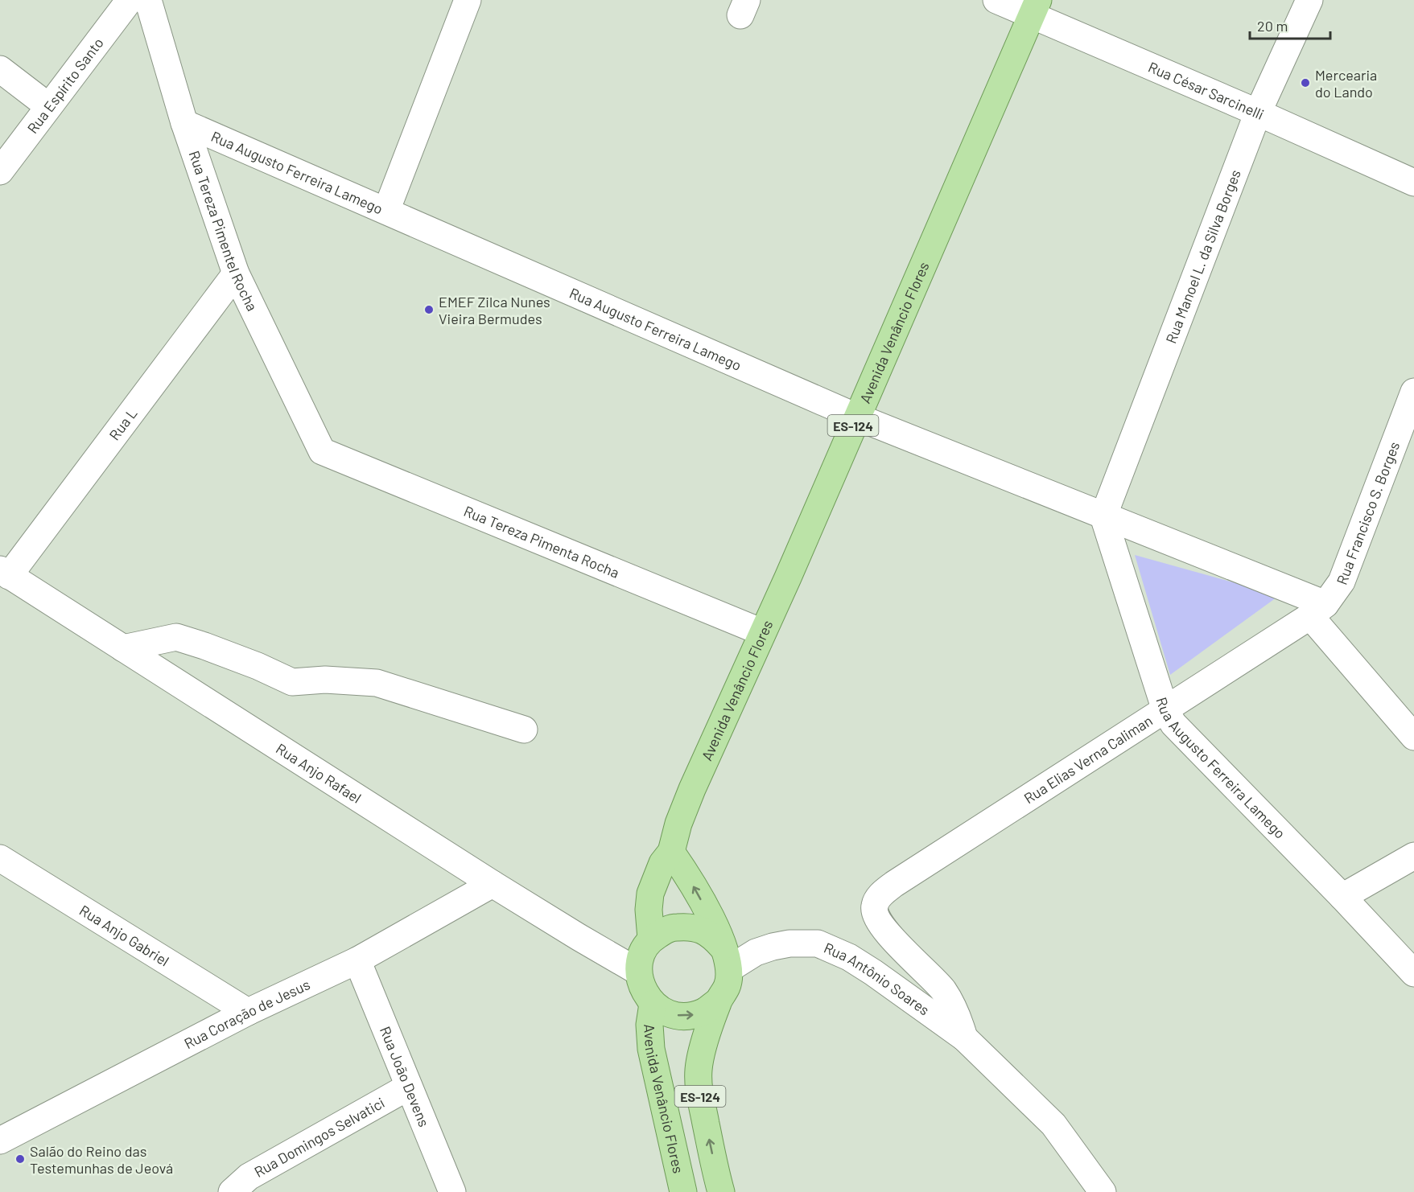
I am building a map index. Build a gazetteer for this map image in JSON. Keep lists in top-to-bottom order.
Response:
{
  "streets": {
    "main road": ["Avenida Venâncio Flores", "ES-124"],
    "street": [
      "Rua Espírito Santo",
      "Rua César Sarcinelli",
      "Rua Augusto Ferreira Lamego",
      "Rua Tereza Pimentel Rocha",
      "Rua Manoel L. da Silva Borges",
      "Rua L",
      "Rua Francisco S. Borges",
      "Rua Tereza Pimenta Rocha",
      "Rua Elias Verna Caliman",
      "Rua Anjo Rafael",
      "Rua Anjo Gabriel",
      "Rua Antônio Soares",
      "Rua Coração de Jesus",
      "Rua João Devens",
      "Rua Domingos Selvatici"
    ]
  },
  "crossings": [
    ["Rua Espírito Santo", "Rua Tereza Pimentel Rocha"],
    ["Rua César Sarcinelli", "Rua Manoel L. da Silva Borges"],
    ["Rua César Sarcinelli", "Avenida Venâncio Flores"],
    ["Rua Augusto Ferreira Lamego", "Rua Tereza Pimentel Rocha"],
    ["Rua Augusto Ferreira Lamego", "Rua Manoel L. da Silva Borges"],
    ["Rua Augusto Ferreira Lamego", "Avenida Venâncio Flores"],
    ["Rua Augusto Ferreira Lamego", "Rua Francisco S. Borges"],
    ["Rua Augusto Ferreira Lamego", "Rua Elias Verna Caliman"],
    ["Rua Tereza Pimentel Rocha", "Rua L"],
    ["Rua Tereza Pimentel Rocha", "Rua Tereza Pimenta Rocha"],
    ["Avenida Venâncio Flores", "ES-124"],
    ["Avenida Venâncio Flores", "Rua Tereza Pimenta Rocha"],
    ["Avenida Venâncio Flores", "Rua Anjo Rafael"],
    ["Avenida Venâncio Flores", "Rua Antônio Soares"],
    ["Rua L", "Rua Anjo Rafael"],
    ["ES-124", "Rua Anjo Rafael"],
    ["ES-124", "Rua Antônio Soares"],
    ["Rua Francisco S. Borges", "Rua Elias Verna Caliman"],
    ["Rua Elias Verna Caliman", "Rua Antônio Soares"],
    ["Rua Anjo Rafael", "Rua Antônio Soares"],
    ["Rua Anjo Rafael", "Rua Coração de Jesus"],
    ["Rua Anjo Gabriel", "Rua Coração de Jesus"],
    ["Rua Coração de Jesus", "Rua João Devens"],
    ["Rua João Devens", "Rua Domingos Selvatici"]
  ],
  "places": ["Mercearia do Lando", "EMEF Zilca Nunes Vieira Bermudes", "Salão do Reino das Testemunhas de Jeová"],
  "scale_bar": "20 m"
}
